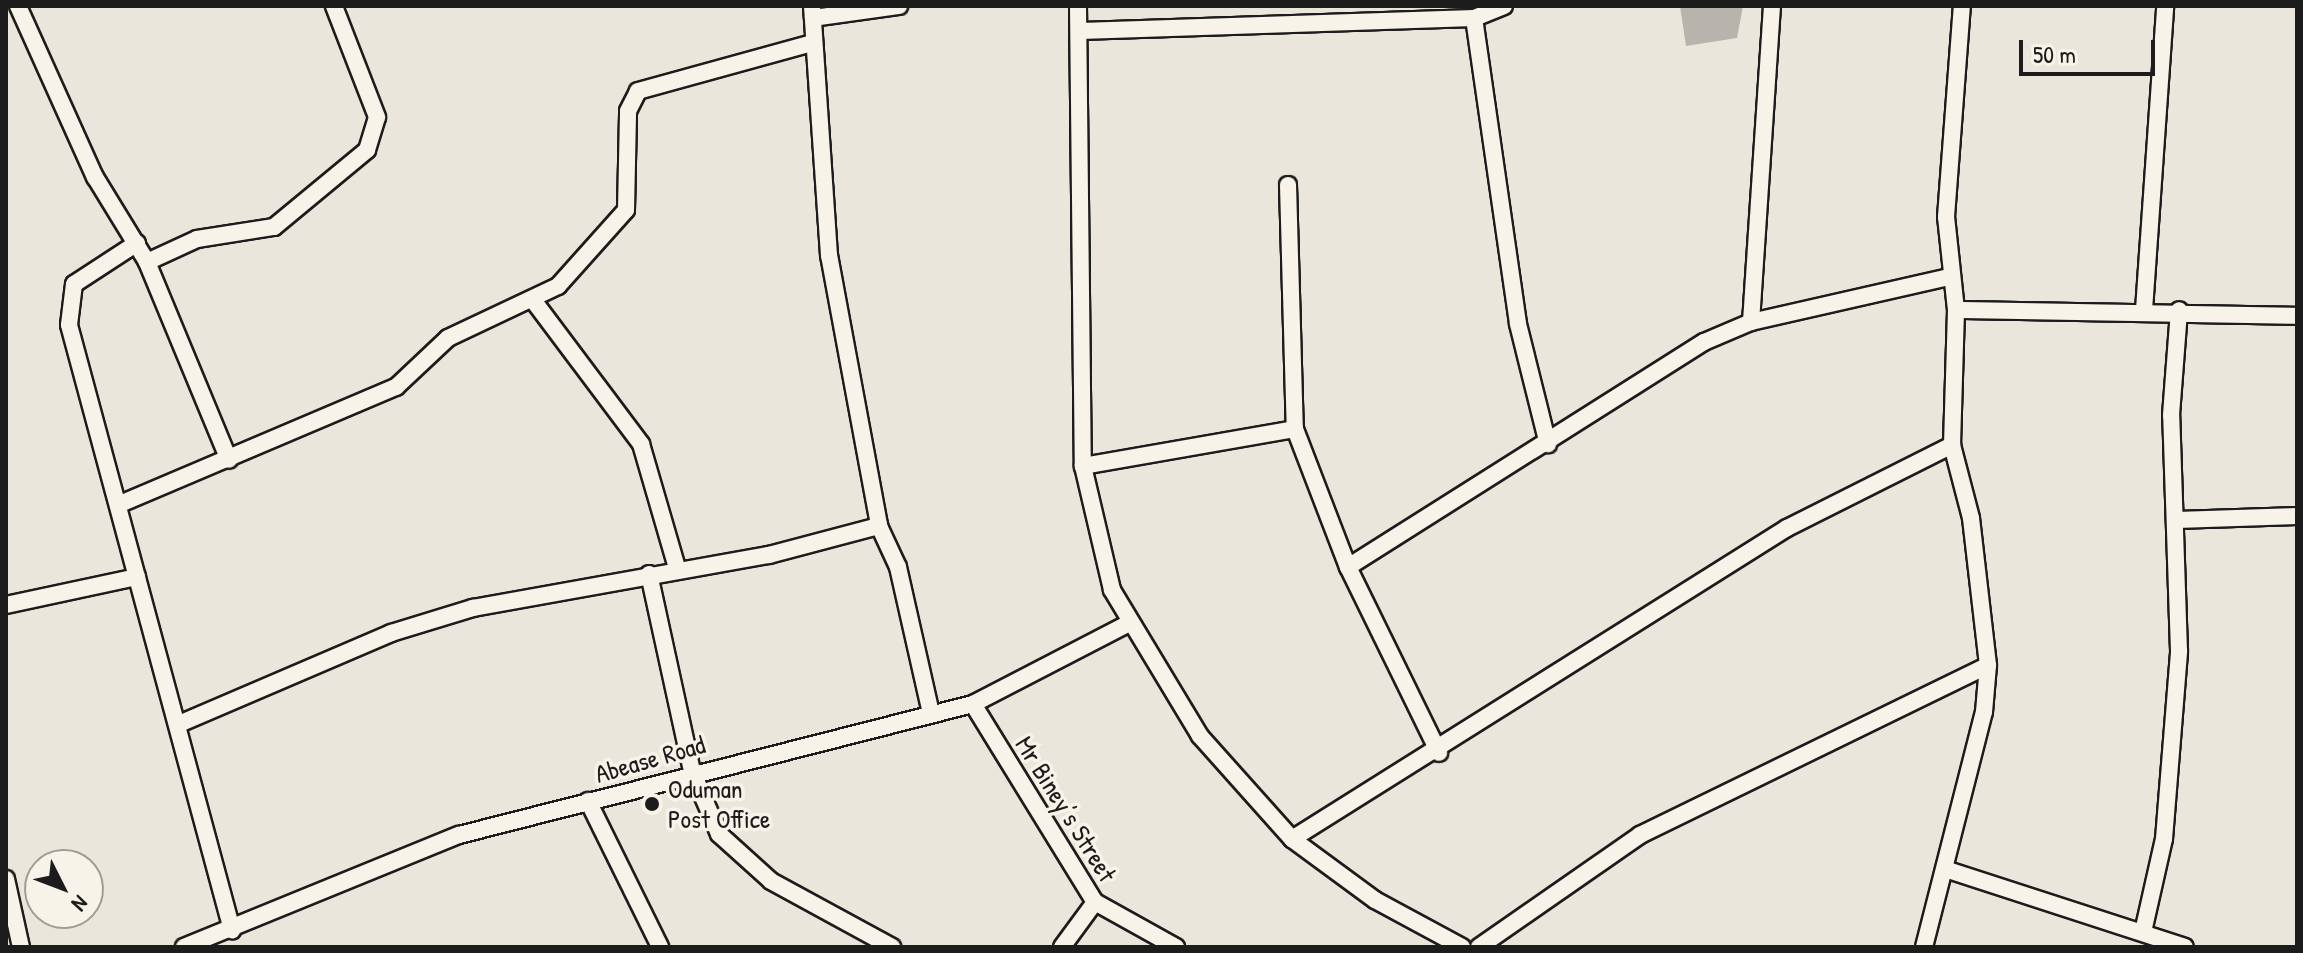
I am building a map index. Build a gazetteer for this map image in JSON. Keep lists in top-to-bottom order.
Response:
{
  "streets": {
    "street": ["Abease Road", "Mr Biney’s Street"]
  },
  "crossings": [
    ["Abease Road", "Mr Biney’s Street"]
  ],
  "places": ["Oduman Post Office"],
  "scale_bar": "50 m",
  "north": "bottom right"
}
